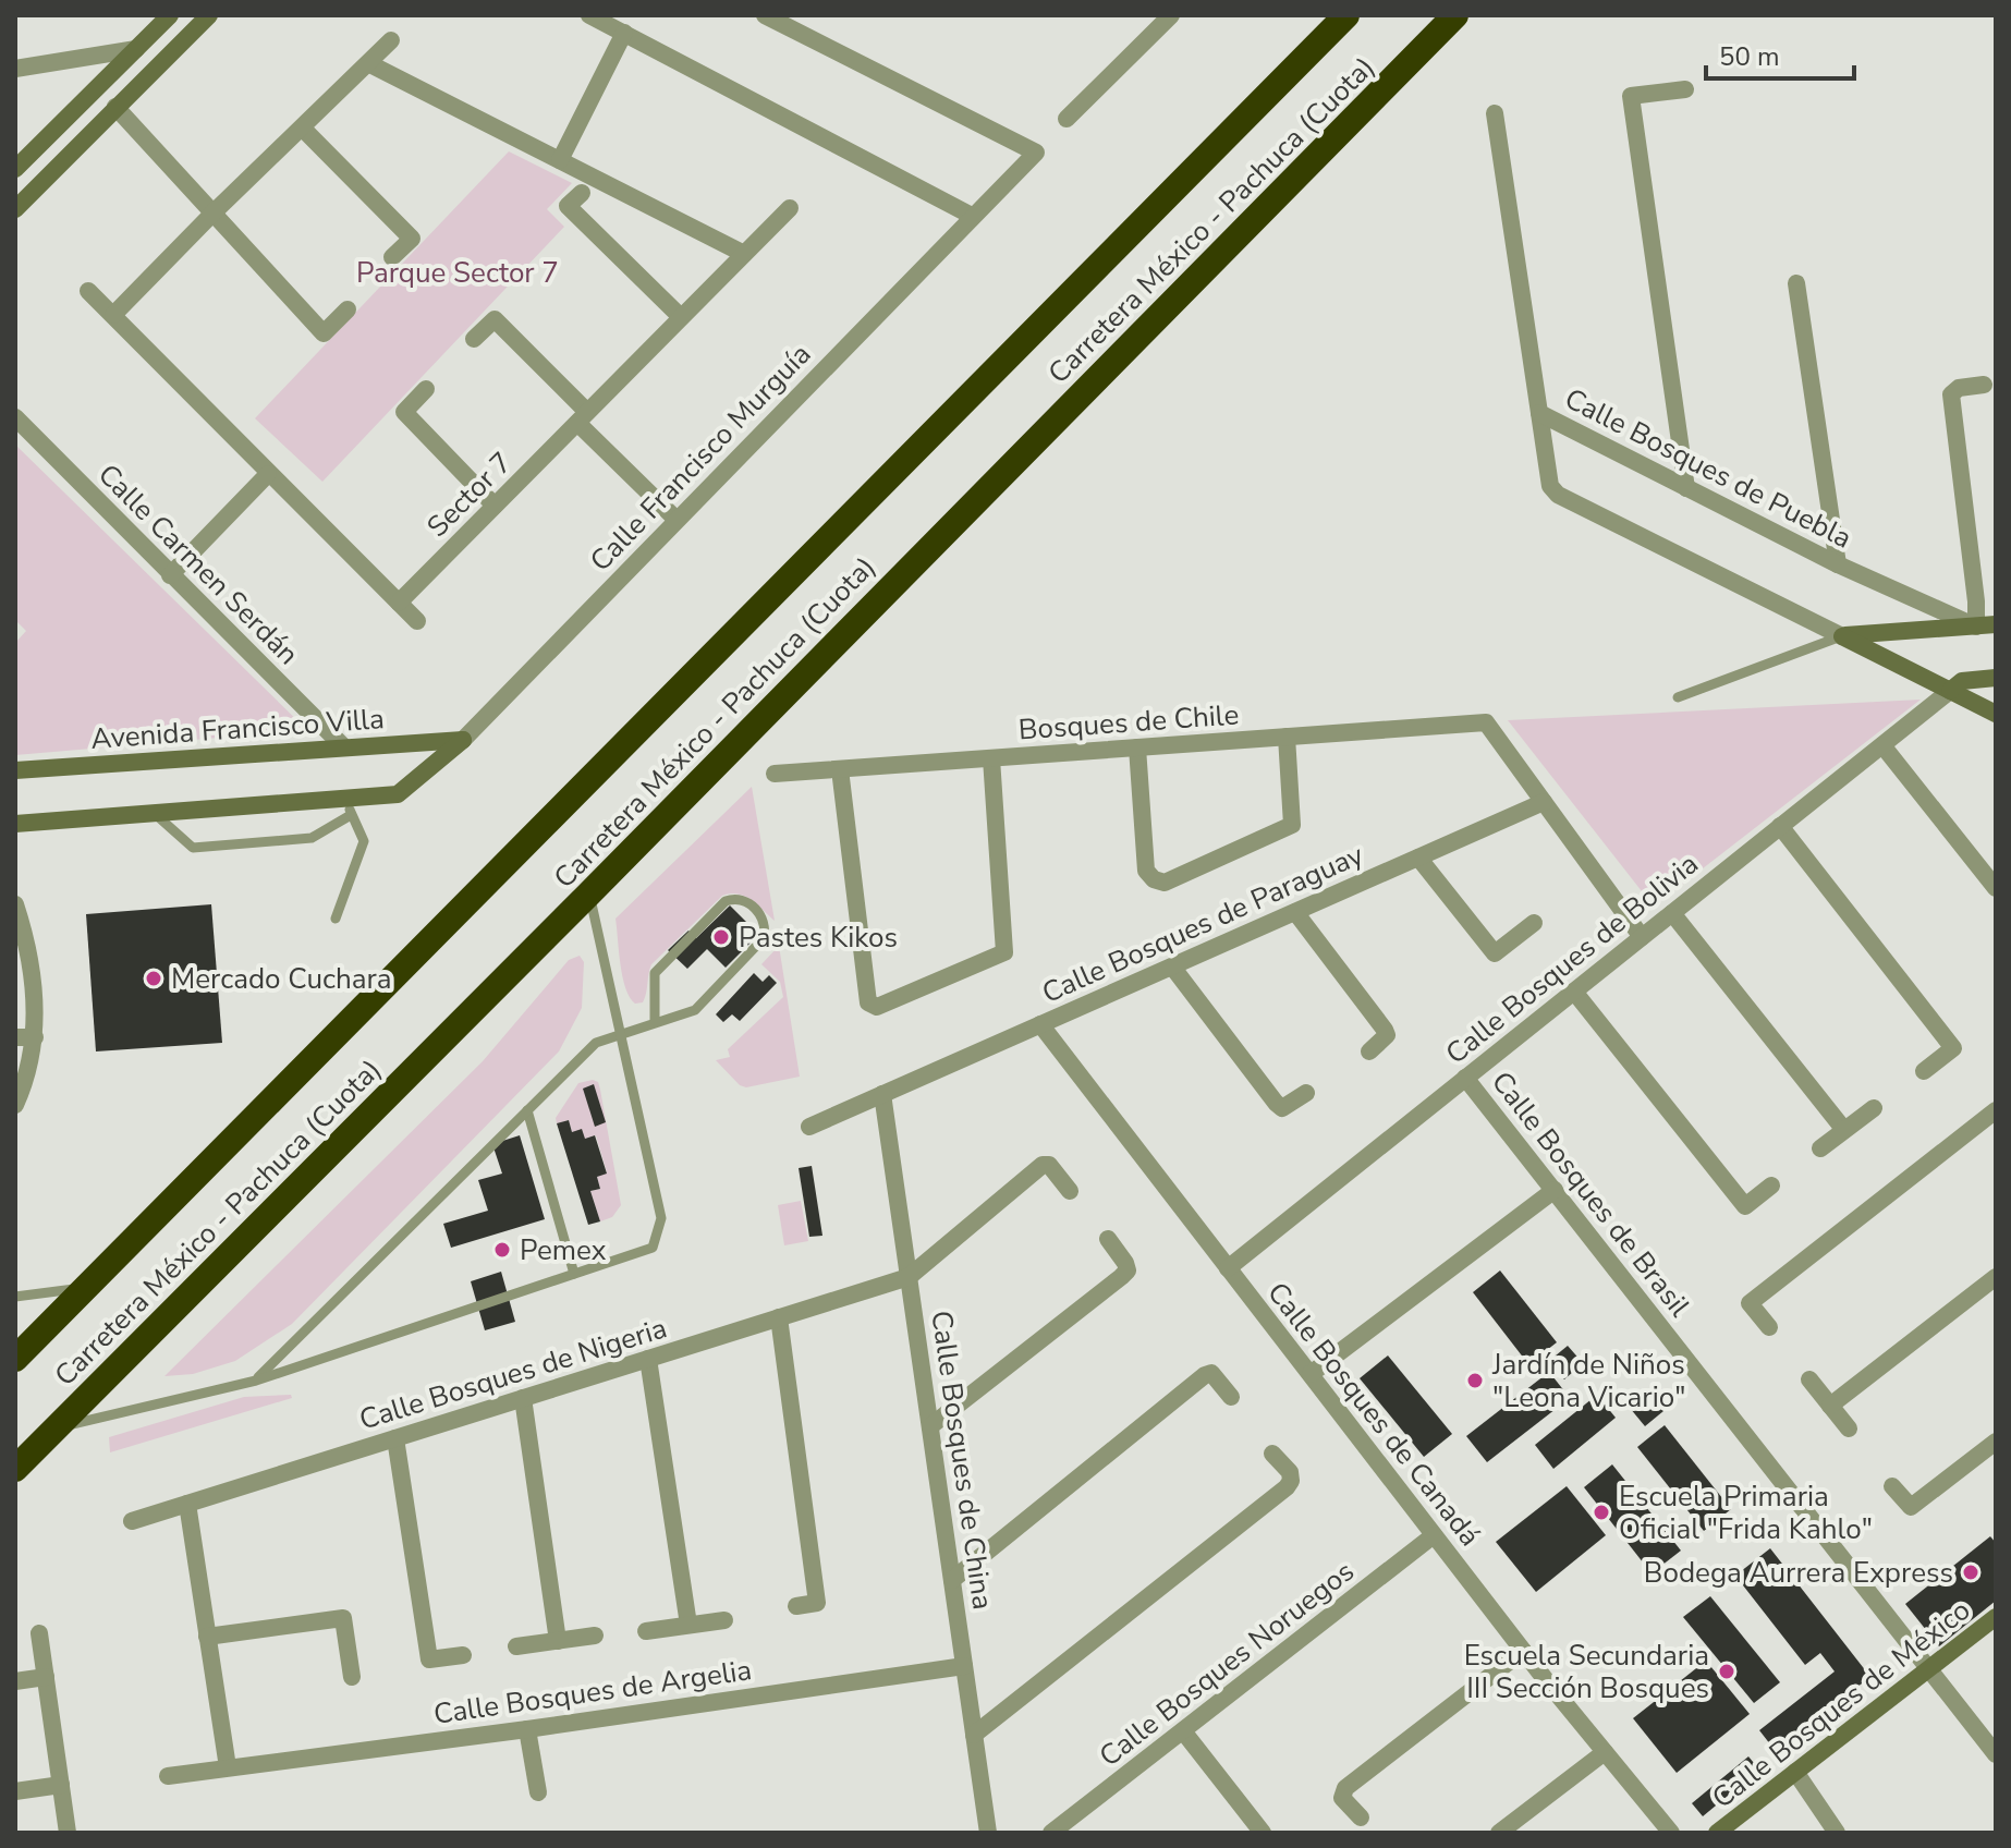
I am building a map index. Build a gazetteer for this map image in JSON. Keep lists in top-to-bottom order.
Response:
{
  "streets": {
    "highway": ["Carretera México - Pachuca (Cuota)"],
    "street": [
      "Calle Francisco Murguía",
      "Calle Bosques de Puebla",
      "Sector 7",
      "Calle Carmen Serdán",
      "Bosques de Chile",
      "Avenida Francisco Villa",
      "Calle Bosques de Paraguay",
      "Calle Bosques de Bolivia",
      "Calle Bosques de Brasil",
      "Calle Bosques de Nigeria",
      "Calle Bosques de Canadá",
      "Calle Bosques de China",
      "Calle Bosques Noruegos",
      "Calle Bosques de Argelia",
      "Calle Bosques de México"
    ]
  },
  "crossings": [
    ["Calle Francisco Murguía", "Avenida Francisco Villa"],
    ["Calle Bosques de Puebla", "Calle Bosques de Bolivia"],
    ["Calle Carmen Serdán", "Avenida Francisco Villa"],
    ["Bosques de Chile", "Calle Bosques de Paraguay"],
    ["Calle Bosques de Paraguay", "Calle Bosques de Canadá"],
    ["Calle Bosques de Paraguay", "Calle Bosques de China"],
    ["Calle Bosques de Bolivia", "Calle Bosques de Brasil"],
    ["Calle Bosques de Bolivia", "Calle Bosques de Canadá"],
    ["Calle Bosques de Brasil", "Calle Bosques de México"],
    ["Calle Bosques de Nigeria", "Calle Bosques de China"],
    ["Calle Bosques de Canadá", "Calle Bosques Noruegos"],
    ["Calle Bosques de China", "Calle Bosques de Argelia"]
  ],
  "parks": ["Parque Sector 7"],
  "places": [
    "Pastes Kikos",
    "Mercado Cuchara",
    "Pemex",
    "Jardín de Niños \"Leona Vicario\"",
    "Escuela Primaria Oficial \"Frida Kahlo\"",
    "Bodega Aurrera Express",
    "Escuela Secundaria III Sección Bosques"
  ],
  "scale_bar": "50 m"
}
